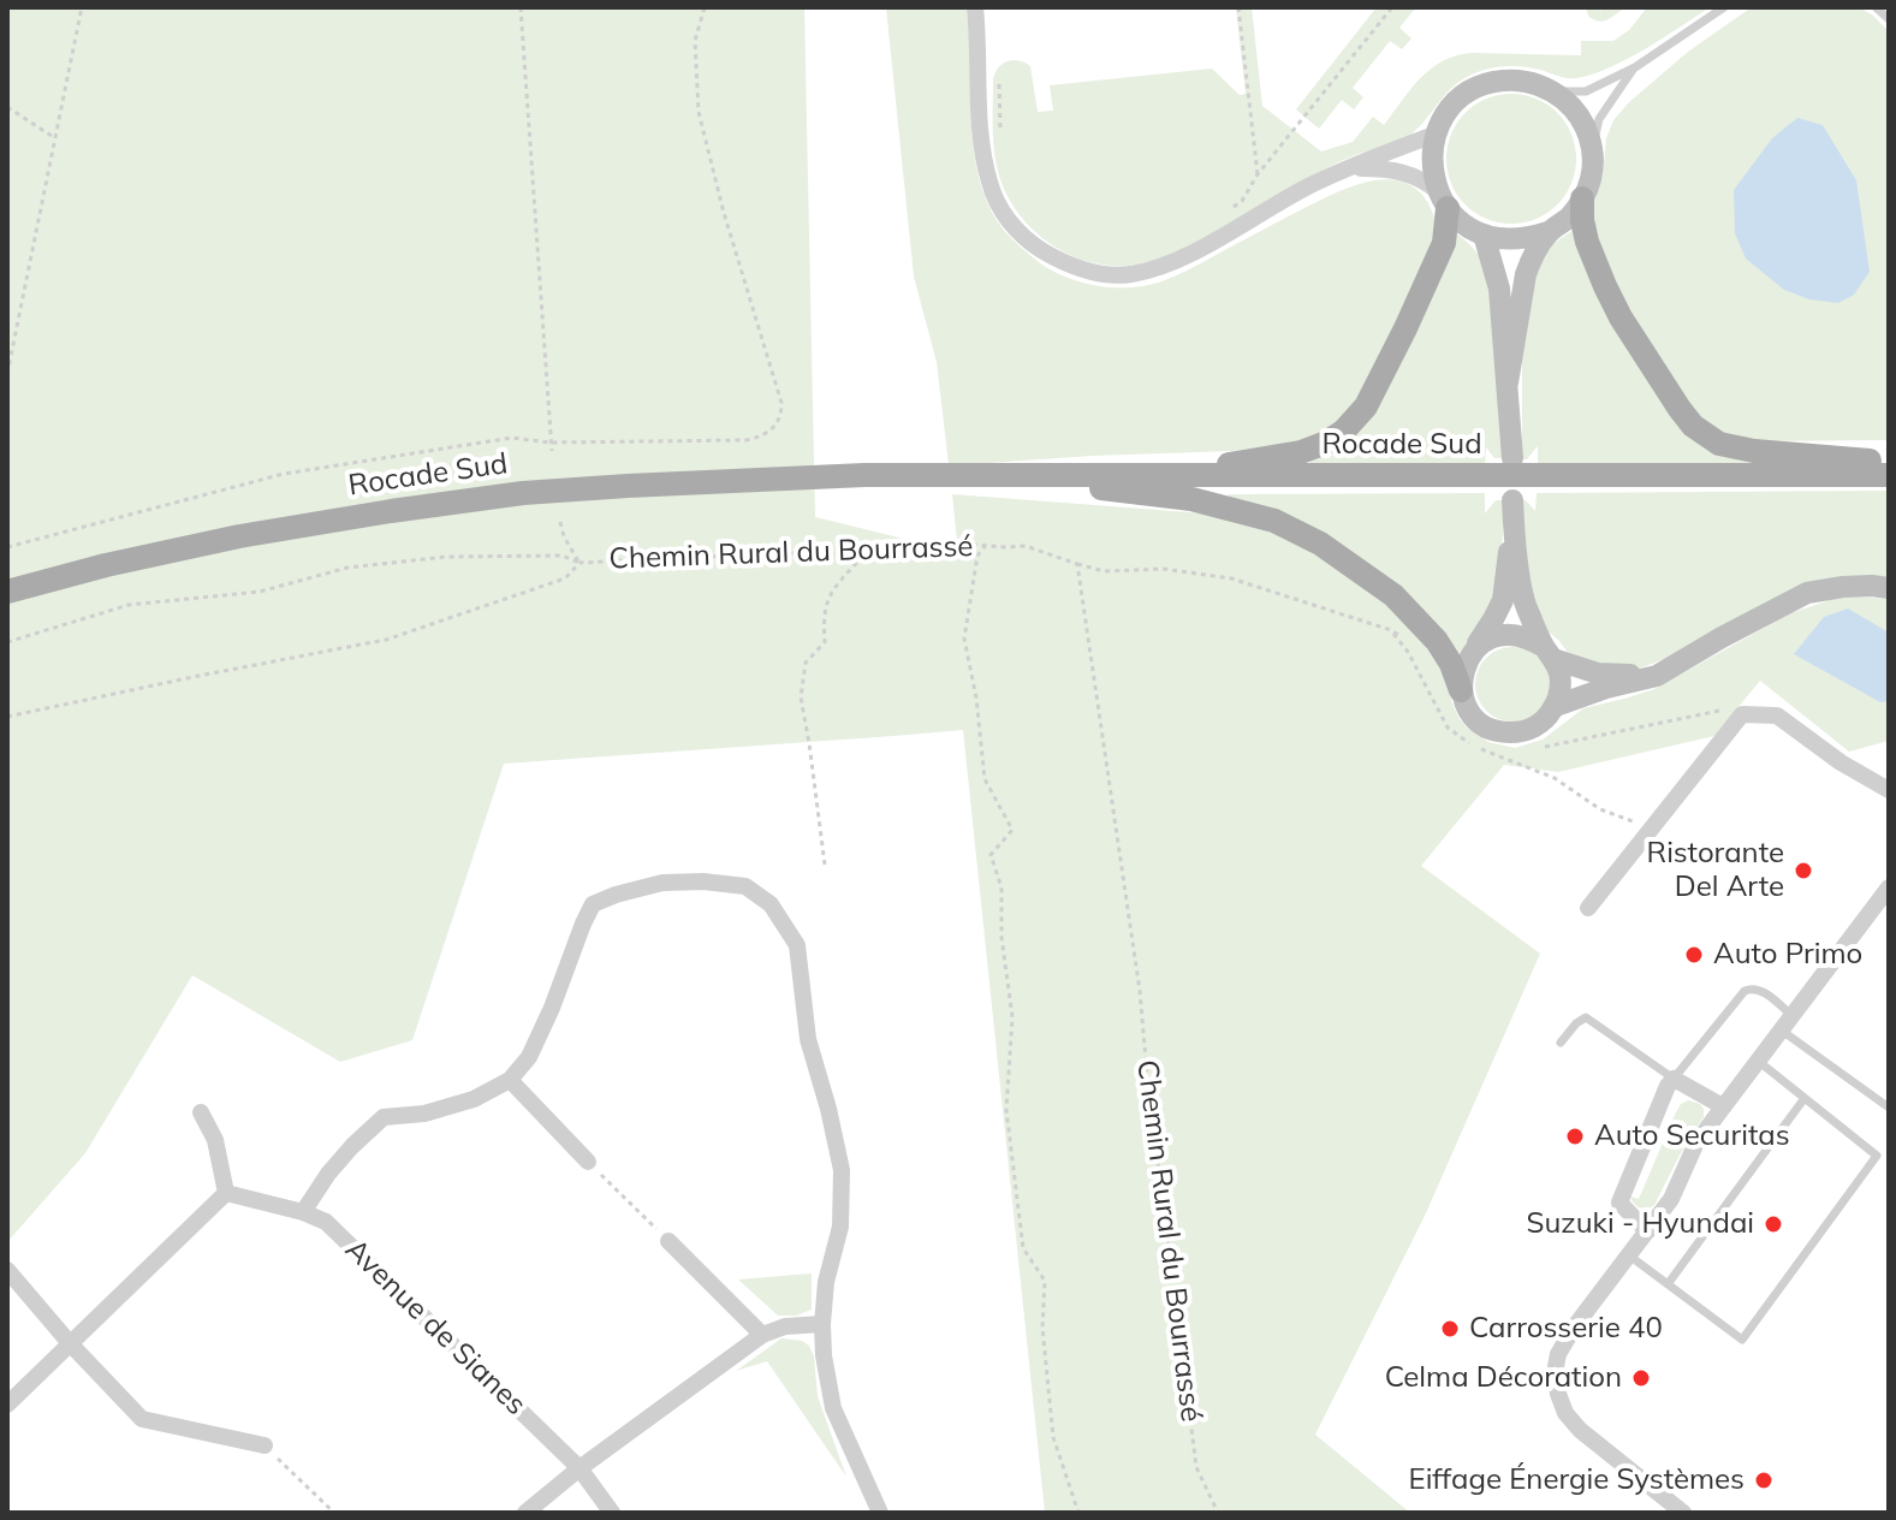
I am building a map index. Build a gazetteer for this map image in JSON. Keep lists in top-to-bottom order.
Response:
{
  "streets": {
    "main road": ["Rocade Sud"],
    "street": ["Avenue de Sianes"],
    "path": ["Chemin Rural du Bourrassé"]
  },
  "places": [
    "Ristorante Del Arte",
    "Auto Primo",
    "Auto Securitas",
    "Suzuki - Hyundai",
    "Carrosserie 40",
    "Celma Décoration",
    "Eiffage Énergie Systèmes"
  ]
}
